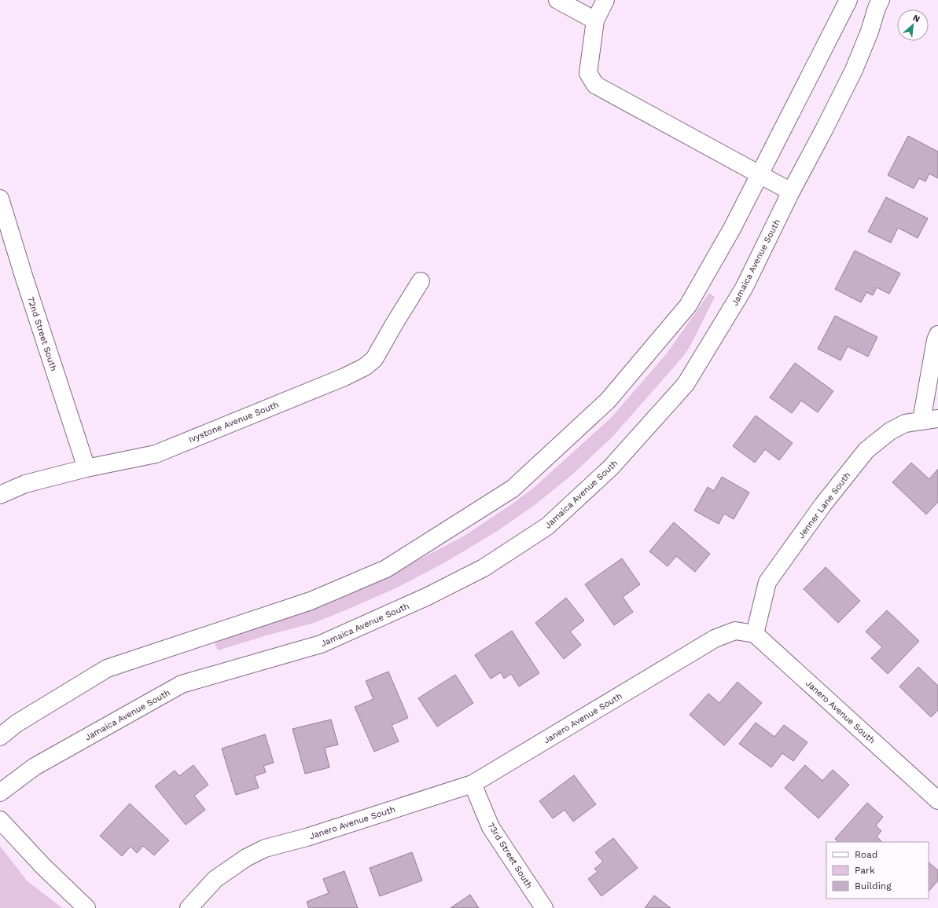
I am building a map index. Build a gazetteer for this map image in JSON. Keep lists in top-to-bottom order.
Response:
{
  "streets": {
    "street": [
      "Jamaica Avenue South",
      "72nd Street South",
      "Ivystone Avenue South",
      "Jenner Lane South",
      "Janero Avenue South",
      "73rd Street South"
    ]
  },
  "crossings": [
    ["72nd Street South", "Ivystone Avenue South"],
    ["Jenner Lane South", "Janero Avenue South"],
    ["Janero Avenue South", "73rd Street South"]
  ],
  "legend": ["Road", "Park", "Building"],
  "north": "top right"
}
